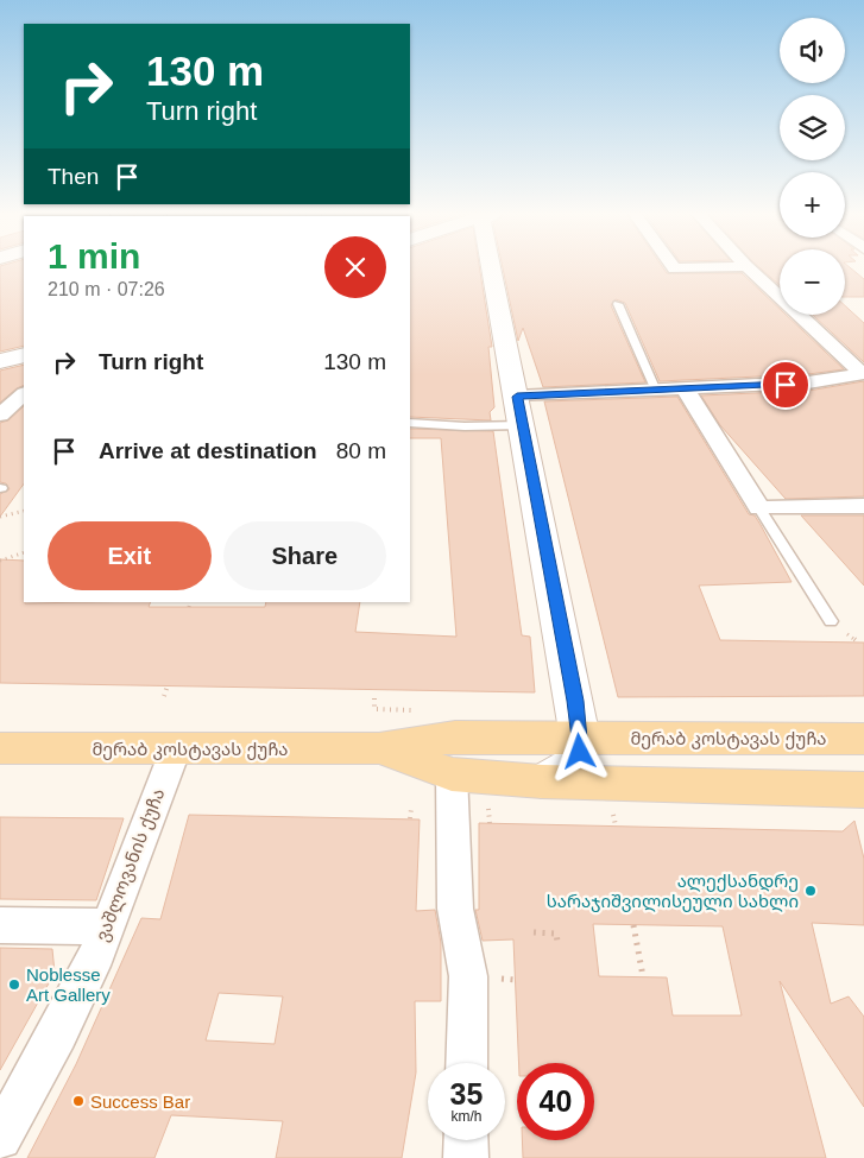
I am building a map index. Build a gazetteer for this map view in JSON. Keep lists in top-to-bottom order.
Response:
{
  "streets": {
    "main road": ["მერაბ კოსტავას ქუჩა"],
    "street": ["ვაშლოვანის ქუჩა"]
  },
  "crossings": [
    ["მერაბ კოსტავას ქუჩა", "ვაშლოვანის ქუჩა"]
  ],
  "places": ["ალექსანდრე სარაჯიშვილისეული სახლი", "Noblesse Art Gallery", "Success Bar"],
  "page": {
    "map_buttons": ["+", "−"],
    "turn": ["130 m", "Turn right"],
    "then": "Then",
    "heading": ["1 min", "210 m · 07:26"],
    "list": [
      {
        "name": "Turn right",
        "value": "130 m"
      },
      {
        "name": "Arrive at destination",
        "value": "80 m"
      }
    ],
    "buttons": ["Exit", "Share"],
    "speed": "35 km/h",
    "limit": "40"
  }
}
